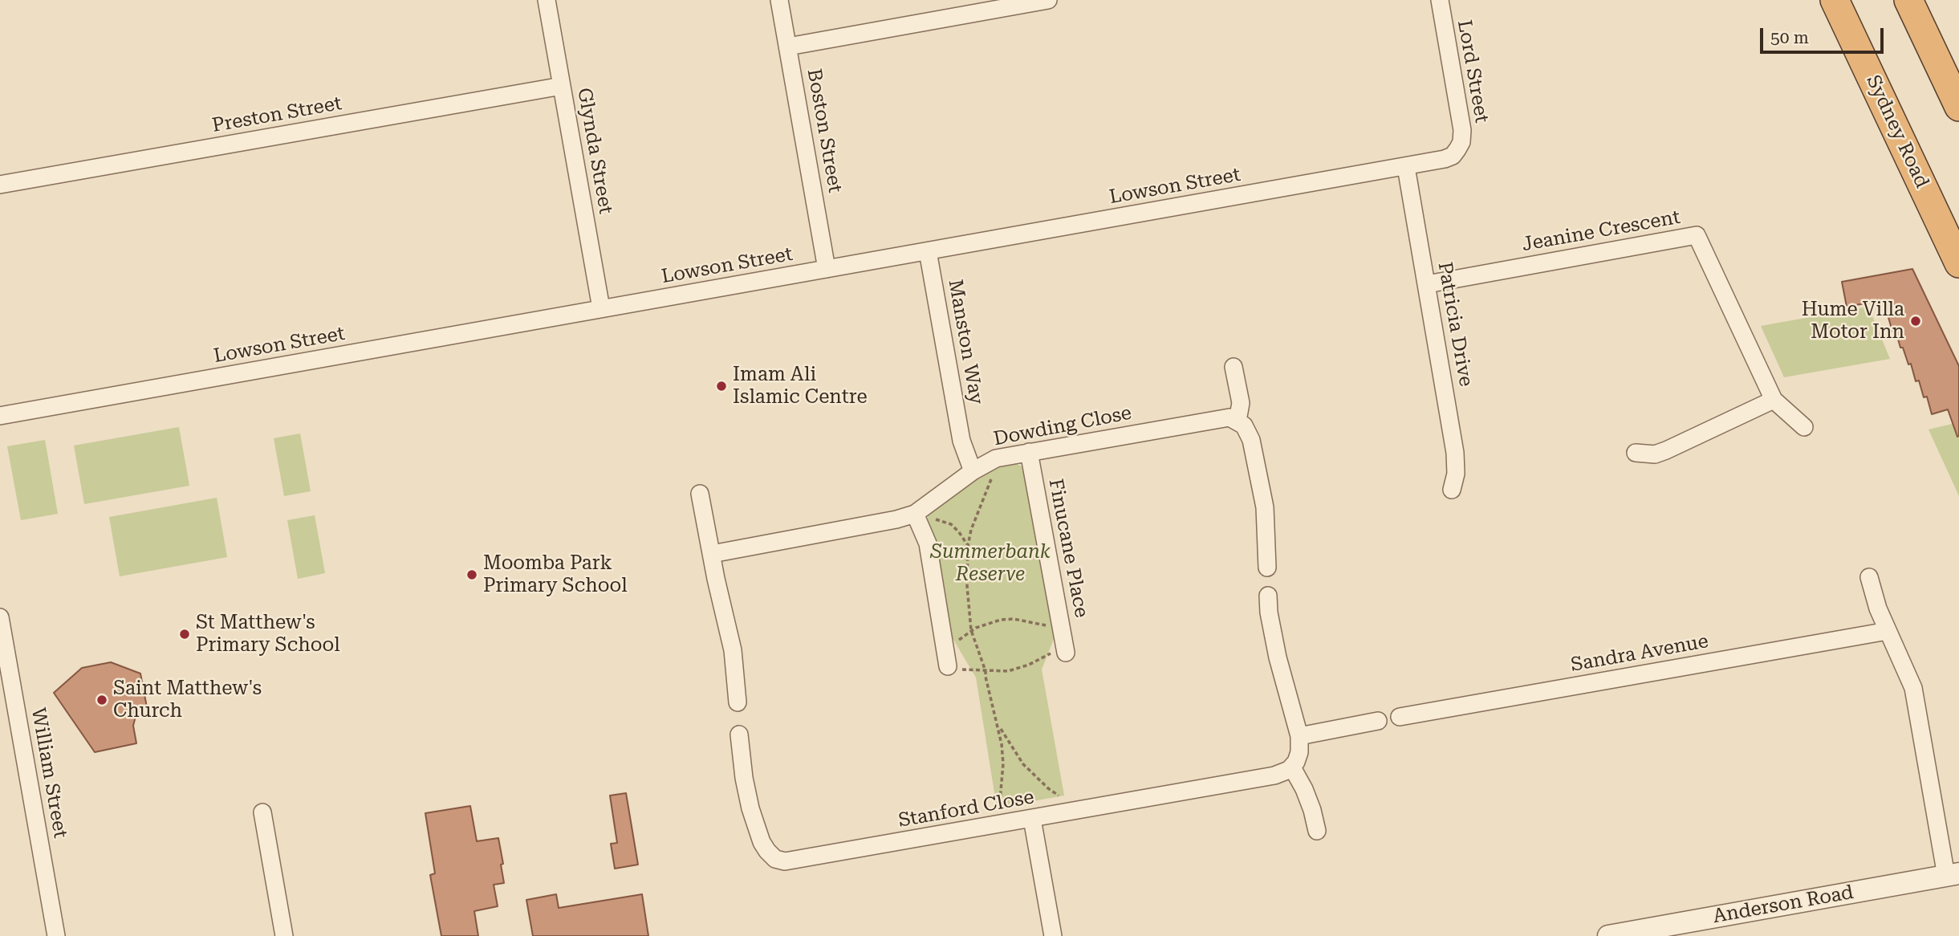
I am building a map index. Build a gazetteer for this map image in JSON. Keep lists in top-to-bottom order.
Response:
{
  "streets": {
    "highway": ["Sydney Road"],
    "street": [
      "Lord Street",
      "Preston Street",
      "Boston Street",
      "Glynda Street",
      "Lowson Street",
      "Jeanine Crescent",
      "Patricia Drive",
      "Manston Way",
      "Dowding Close",
      "Finucane Place",
      "Sandra Avenue",
      "William Street",
      "Stanford Close",
      "Anderson Road"
    ]
  },
  "crossings": [
    ["Lord Street", "Lowson Street"],
    ["Preston Street", "Glynda Street"],
    ["Boston Street", "Lowson Street"],
    ["Glynda Street", "Lowson Street"],
    ["Lowson Street", "Patricia Drive"],
    ["Lowson Street", "Manston Way"],
    ["Jeanine Crescent", "Patricia Drive"],
    ["Manston Way", "Dowding Close"],
    ["Dowding Close", "Finucane Place"]
  ],
  "parks": ["Summerbank Reserve"],
  "places": [
    "Hume Villa Motor Inn",
    "Imam Ali Islamic Centre",
    "Moomba Park Primary School",
    "St Matthew's Primary School",
    "Saint Matthew's Church"
  ],
  "scale_bar": "50 m"
}
